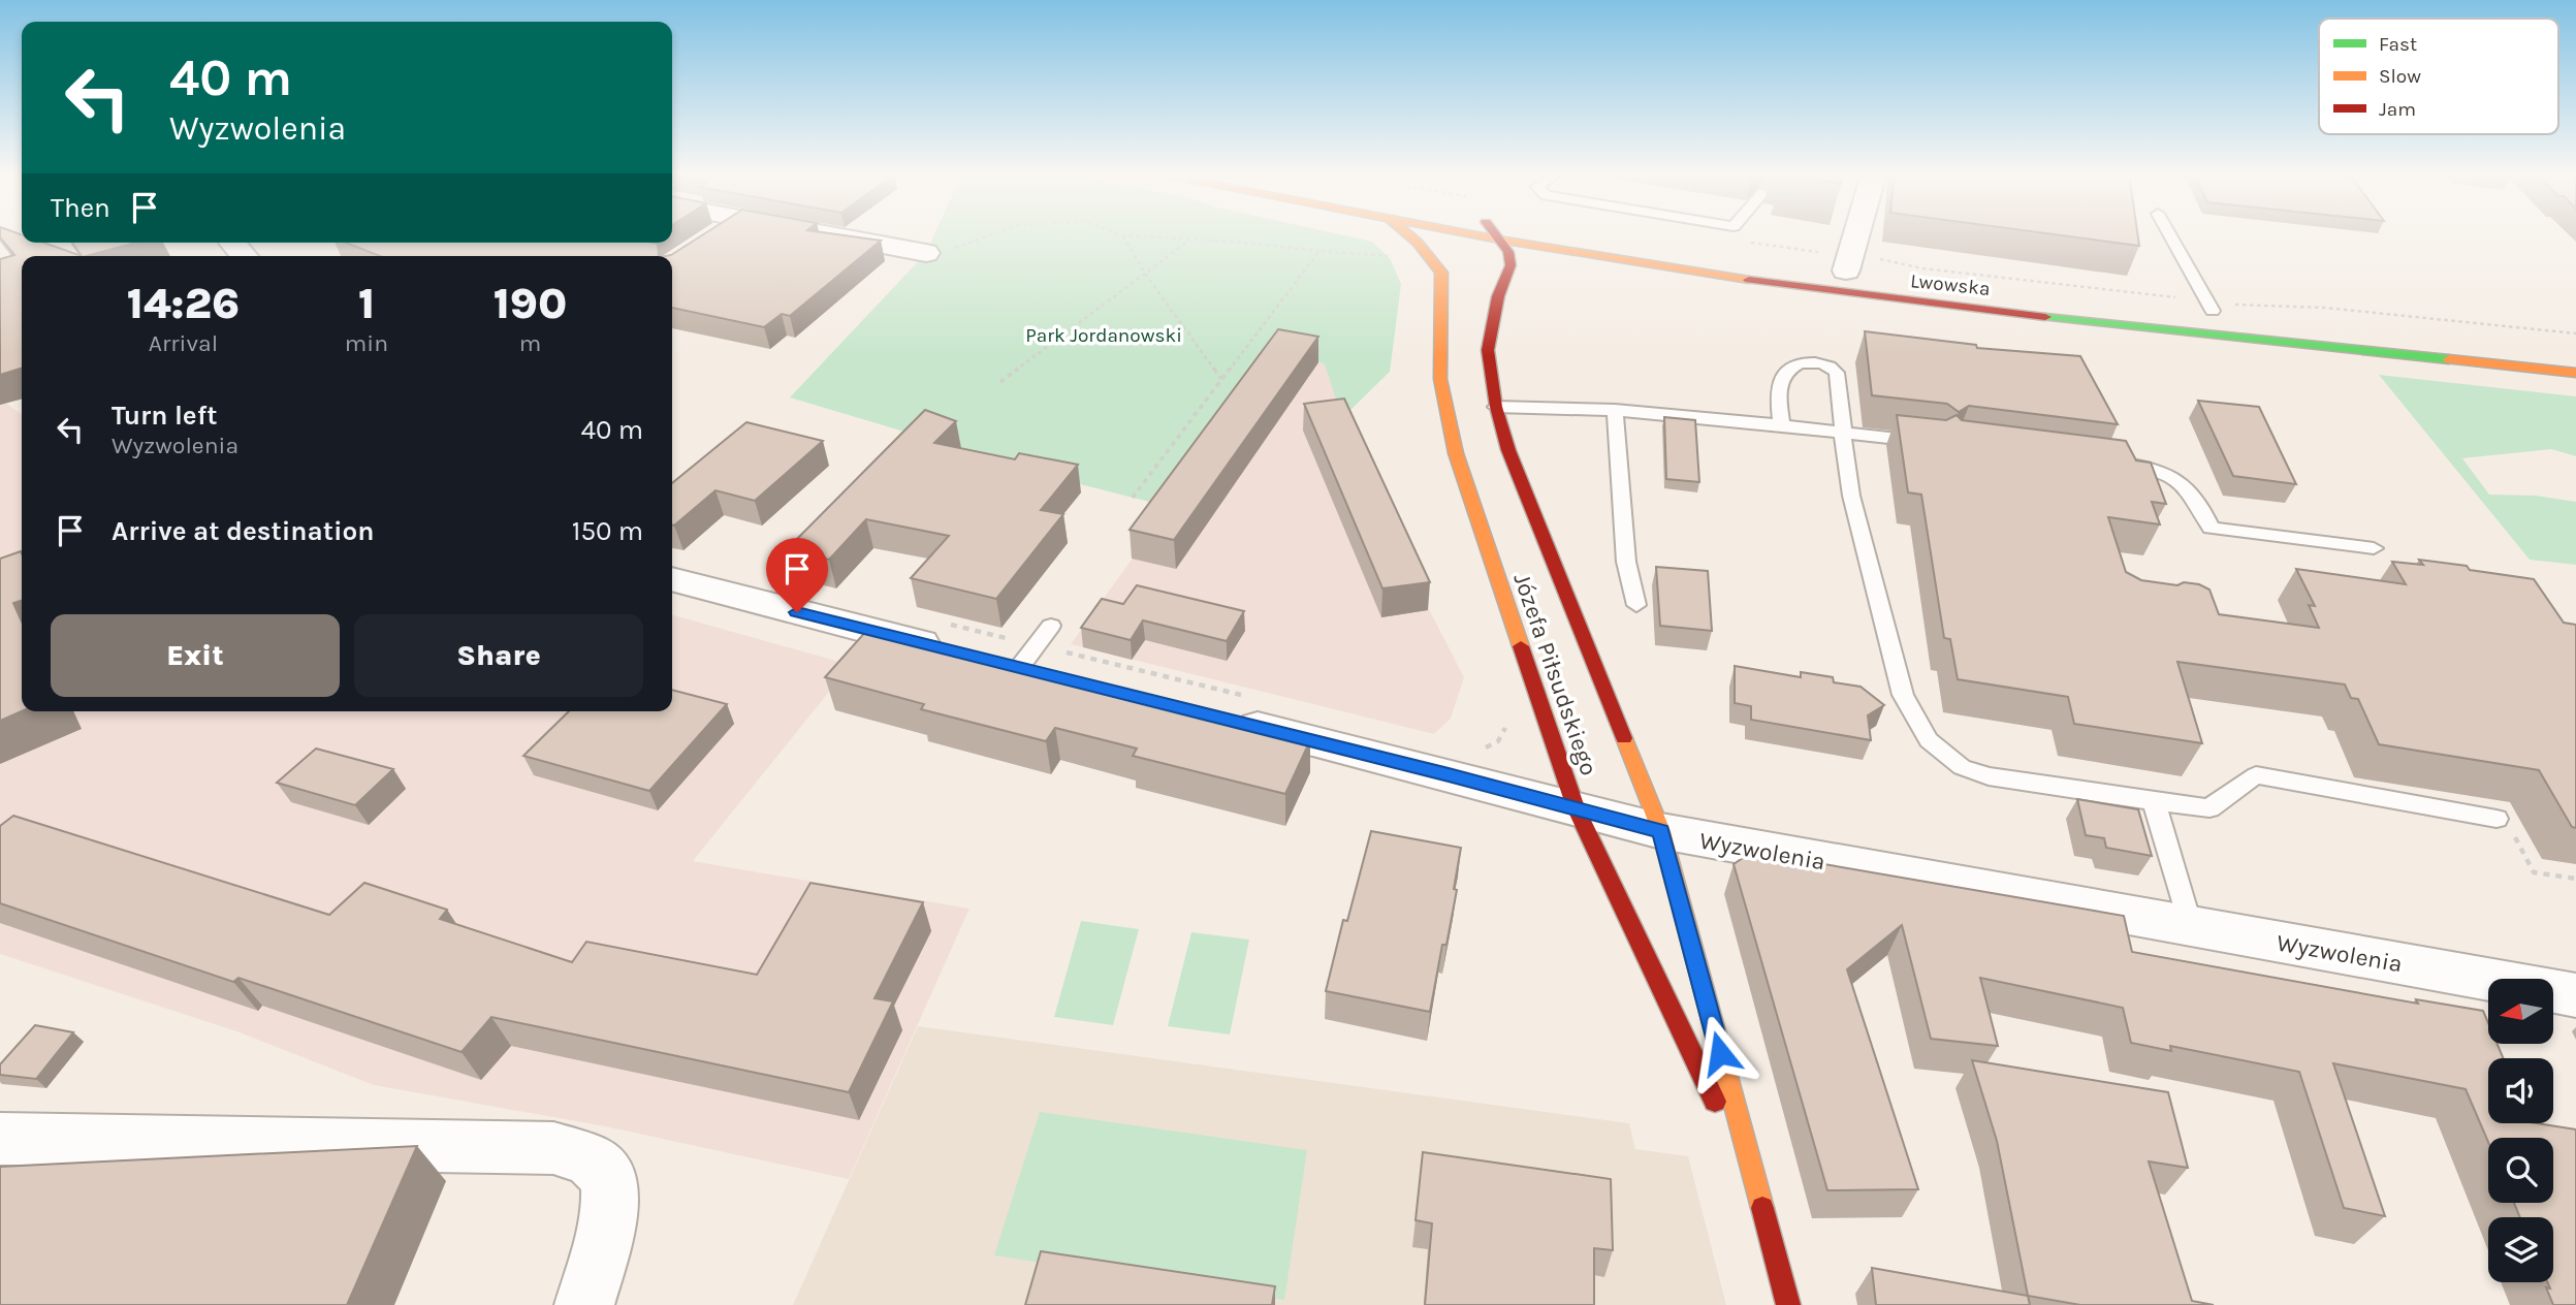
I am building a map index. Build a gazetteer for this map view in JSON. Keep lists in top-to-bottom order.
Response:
{
  "streets": {
    "street": ["Lwowska", "Józefa Piłsudskiego", "Wyzwolenia"]
  },
  "crossings": [
    ["Józefa Piłsudskiego", "Wyzwolenia"]
  ],
  "parks": ["Park Jordanowski"],
  "legend": ["Fast", "Slow", "Jam"],
  "north": "left",
  "page": {
    "turn": ["40 m", "Wyzwolenia"],
    "then": "Then",
    "eta": [
      "14:26",
      "Arrival",
      "1",
      "min",
      "190",
      "m"
    ],
    "list": [
      {
        "name": "Turn left",
        "note": "Wyzwolenia",
        "value": "40 m"
      },
      {
        "name": "Arrive at destination",
        "value": "150 m"
      }
    ],
    "buttons": ["Exit", "Share"]
  }
}
